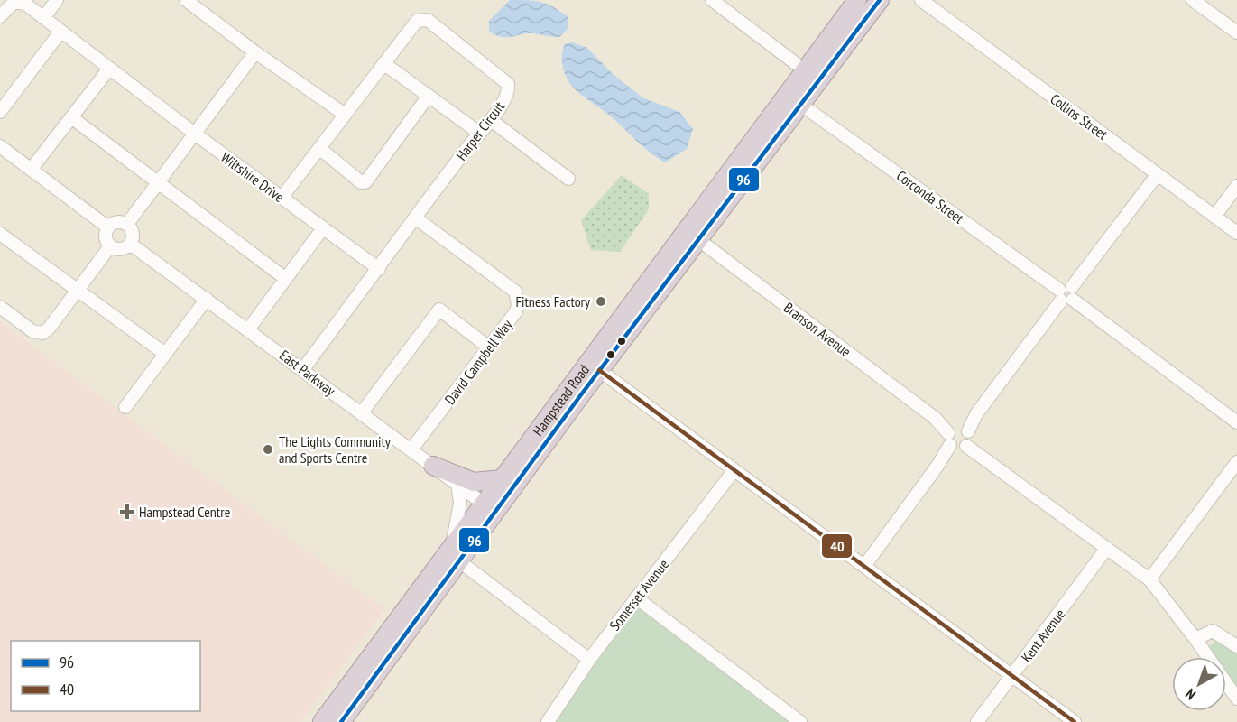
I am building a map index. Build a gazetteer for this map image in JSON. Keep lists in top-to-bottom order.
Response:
{
  "streets": {
    "highway": ["Hampstead Road"],
    "street": [
      "Collins Street",
      "Harper Circuit",
      "Wiltshire Drive",
      "Corconda Street",
      "Branson Avenue",
      "David Campbell Way",
      "East Parkway",
      "Somerset Avenue",
      "Kent Avenue"
    ]
  },
  "crossings": [
    ["Harper Circuit", "Wiltshire Drive"],
    ["Harper Circuit", "David Campbell Way"],
    ["Harper Circuit", "East Parkway"],
    ["Corconda Street", "Hampstead Road"],
    ["Branson Avenue", "Hampstead Road"],
    ["Branson Avenue", "Kent Avenue"],
    ["David Campbell Way", "East Parkway"],
    ["East Parkway", "Hampstead Road"]
  ],
  "places": {
    "other": ["Fitness Factory", "The Lights Community and Sports Centre"],
    "health": ["Hampstead Centre"]
  },
  "lines": ["transit line 96", "transit line 40"],
  "legend": ["96", "40"],
  "north": "bottom left"
}
